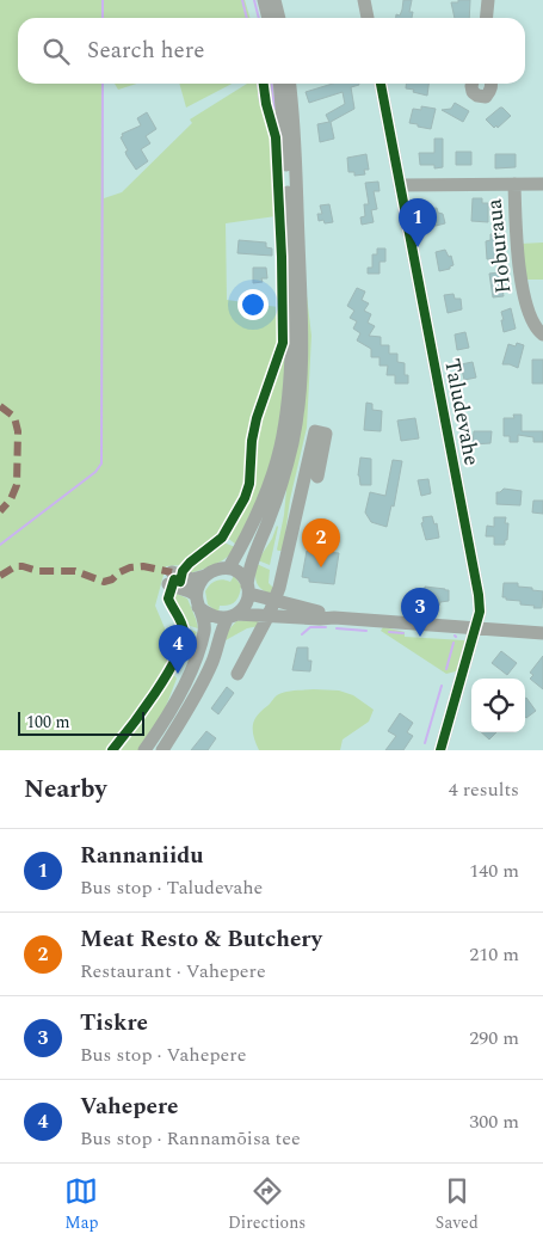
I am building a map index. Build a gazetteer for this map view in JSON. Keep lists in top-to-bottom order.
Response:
{
  "streets": {
    "street": ["Hoburaua", "Taludevahe"]
  },
  "scale_bar": "100 m",
  "page": {
    "search": "Search here",
    "pins": [
      "1",
      "2",
      "3",
      "4"
    ],
    "scale": "100 m",
    "heading": ["Nearby", "4 results"],
    "list": [
      {
        "mark": "1",
        "name": "Rannaniidu",
        "note": "Bus stop · Taludevahe",
        "value": "140 m"
      },
      {
        "mark": "2",
        "name": "Meat Resto & Butchery",
        "note": "Restaurant · Vahepere",
        "value": "210 m"
      },
      {
        "mark": "3",
        "name": "Tiskre",
        "note": "Bus stop · Vahepere",
        "value": "290 m"
      },
      {
        "mark": "4",
        "name": "Vahepere",
        "note": "Bus stop · Rannamõisa tee",
        "value": "300 m"
      }
    ],
    "nav": ["Map", "Directions", "Saved"]
  }
}
